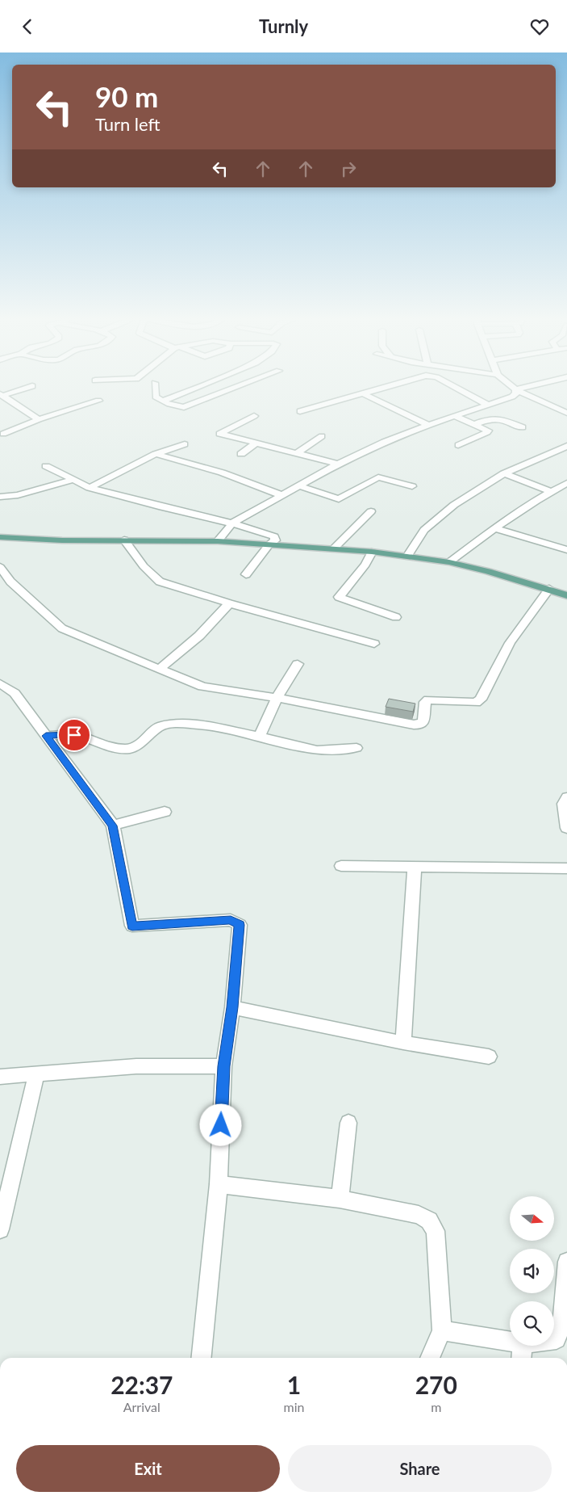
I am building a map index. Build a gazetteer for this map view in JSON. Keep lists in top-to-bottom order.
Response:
{
  "north": "right",
  "page": {
    "header": "Turnly",
    "turn": ["90 m", "Turn left"],
    "eta": [
      "22:37",
      "Arrival",
      "1",
      "min",
      "270",
      "m"
    ],
    "buttons": ["Exit", "Share"]
  }
}
